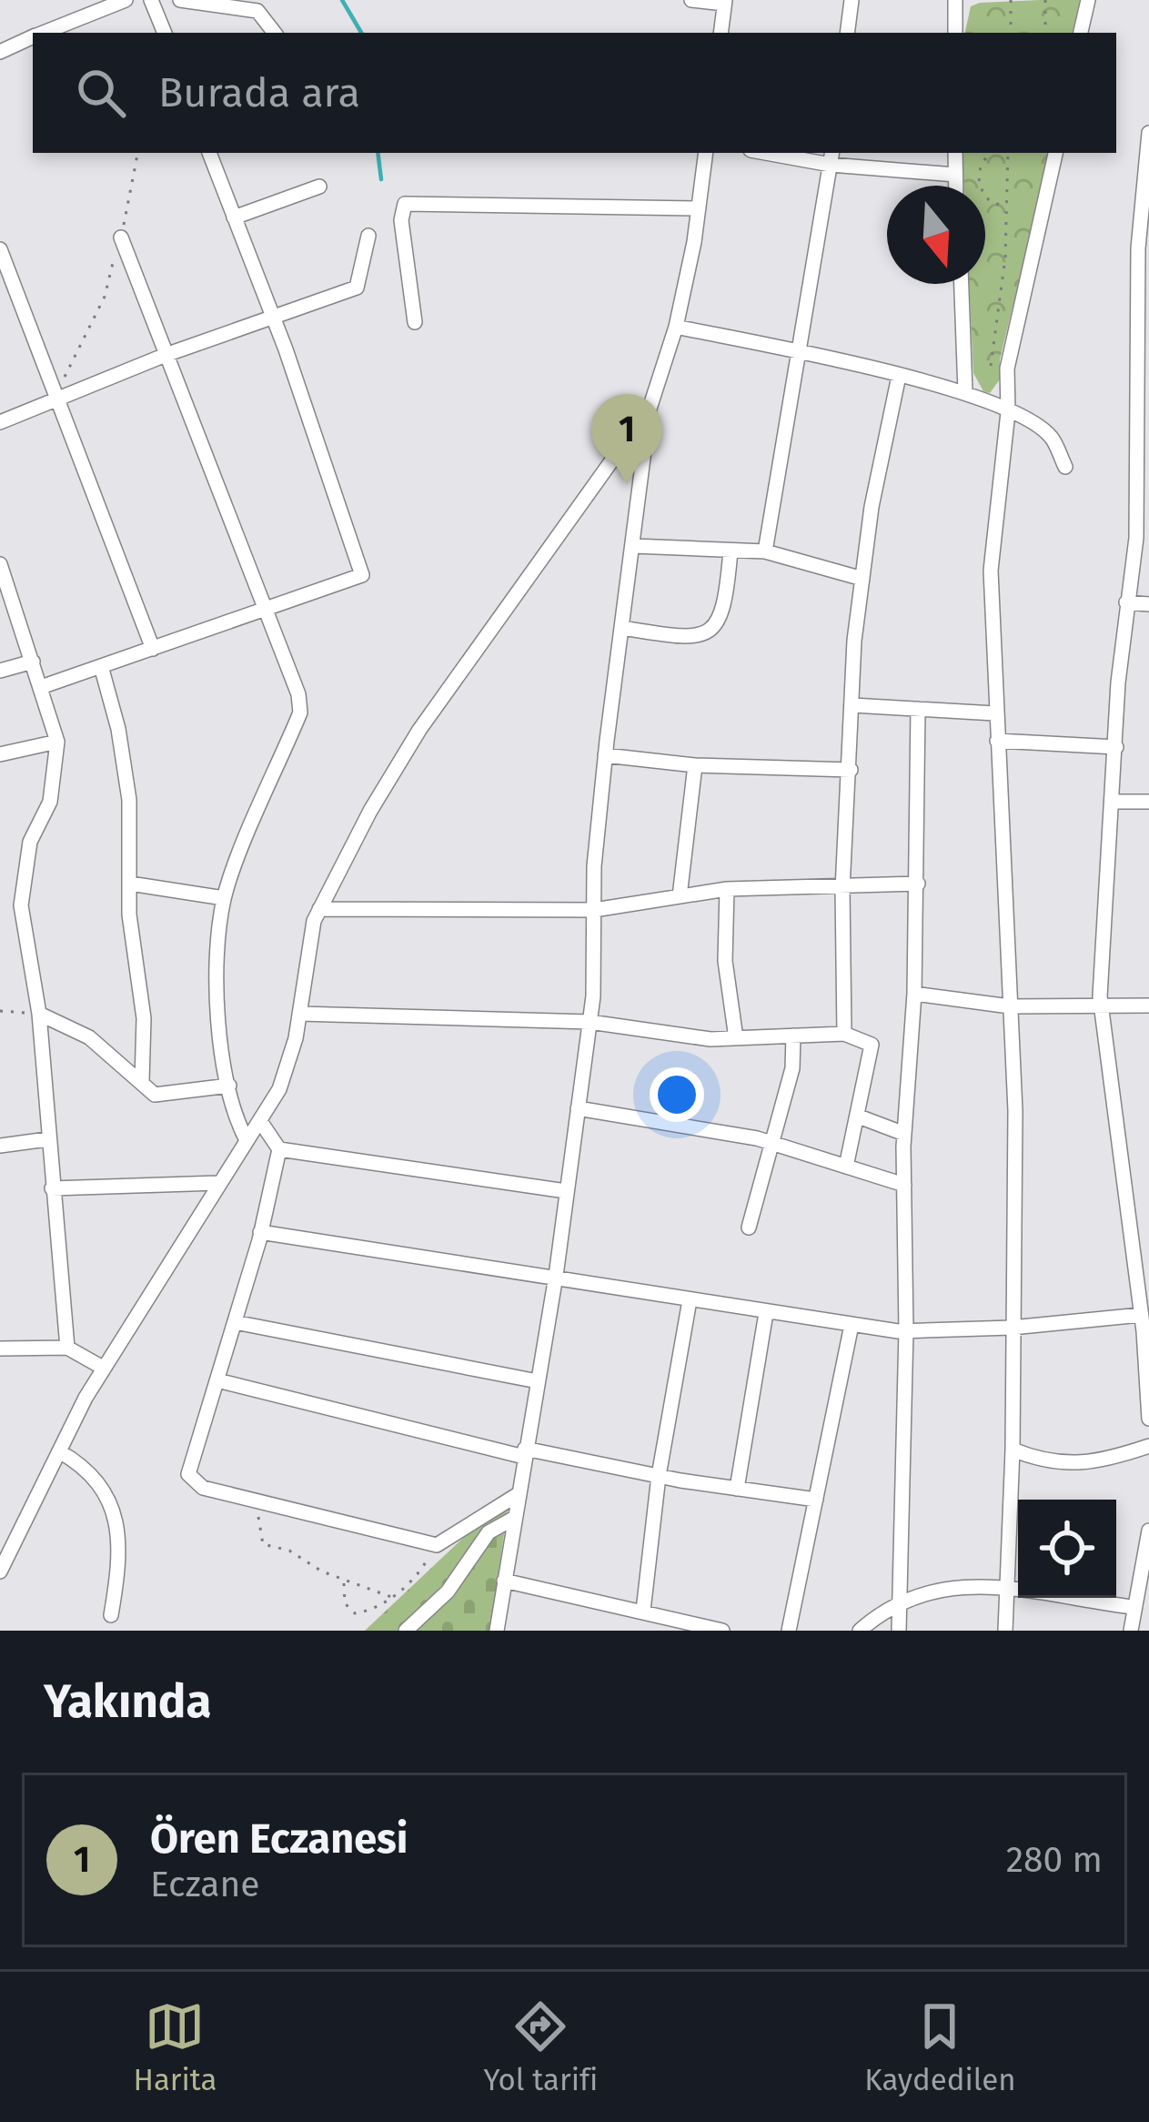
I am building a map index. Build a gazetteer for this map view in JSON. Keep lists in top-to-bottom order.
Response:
{
  "north": "bottom",
  "page": {
    "search": "Burada ara",
    "pins": "1",
    "heading": "Yakında",
    "list": [
      {
        "mark": "1",
        "name": "Ören Eczanesi",
        "note": "Eczane",
        "value": "280 m"
      }
    ],
    "nav": ["Harita", "Yol tarifi", "Kaydedilen"]
  }
}
